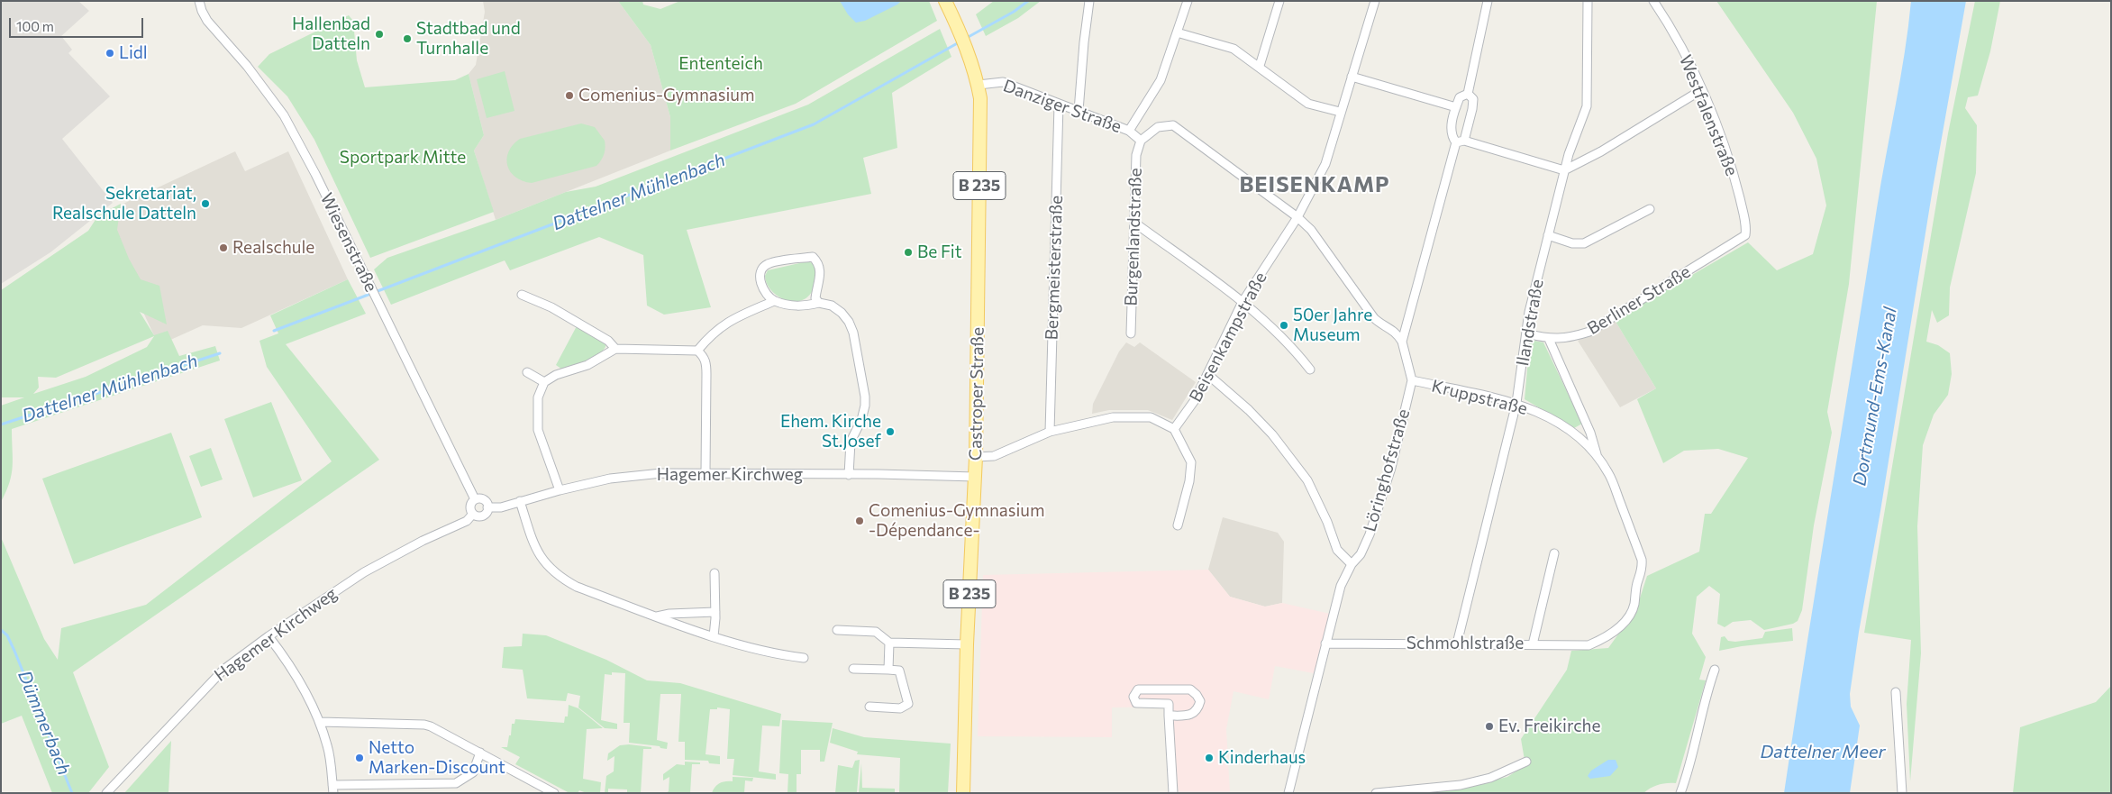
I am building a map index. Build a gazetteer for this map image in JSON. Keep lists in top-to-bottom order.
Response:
{
  "streets": {
    "main road": ["B 235", "Castroper Straße"],
    "street": [
      "Danziger Straße",
      "Westfalenstraße",
      "Burgenlandstraße",
      "Wiesenstraße",
      "Bergmeisterstraße",
      "Berliner Straße",
      "Ilandstraße",
      "Beisenkampstraße",
      "Kruppstraße",
      "Löringhofstraße",
      "Hagemer Kirchweg",
      "Schmohlstraße"
    ]
  },
  "crossings": [
    ["Danziger Straße", "Burgenlandstraße"],
    ["Danziger Straße", "Bergmeisterstraße"],
    ["Danziger Straße", "Beisenkampstraße"],
    ["Danziger Straße", "Castroper Straße"],
    ["Danziger Straße", "Löringhofstraße"],
    ["Westfalenstraße", "Berliner Straße"],
    ["Wiesenstraße", "Hagemer Kirchweg"],
    ["Berliner Straße", "Ilandstraße"],
    ["Ilandstraße", "Kruppstraße"],
    ["Ilandstraße", "Schmohlstraße"],
    ["Castroper Straße", "Hagemer Kirchweg"],
    ["Kruppstraße", "Löringhofstraße"],
    ["Kruppstraße", "Schmohlstraße"],
    ["Löringhofstraße", "Schmohlstraße"]
  ],
  "districts": ["BEISENKAMP"],
  "water": [
    "Dattelner Mühlenbach",
    "Dortmund-Ems-Kanal",
    "Dümmerbach",
    "Dattelner Meer"
  ],
  "parks": ["Ententeich", "Sportpark Mitte"],
  "places": [
    "Hallenbad Datteln",
    "Stadtbad und Turnhalle",
    "Lidl",
    "Comenius-Gymnasium",
    "Sekretariat, Realschule Datteln",
    "Realschule",
    "Be Fit",
    "50er Jahre Museum",
    "Ehem. Kirche St.Josef",
    "Comenius-Gymnasium -Dépendance-",
    "Ev. Freikirche",
    "Netto Marken-Discount",
    "Kinderhaus"
  ],
  "scale_bar": "100 m"
}
